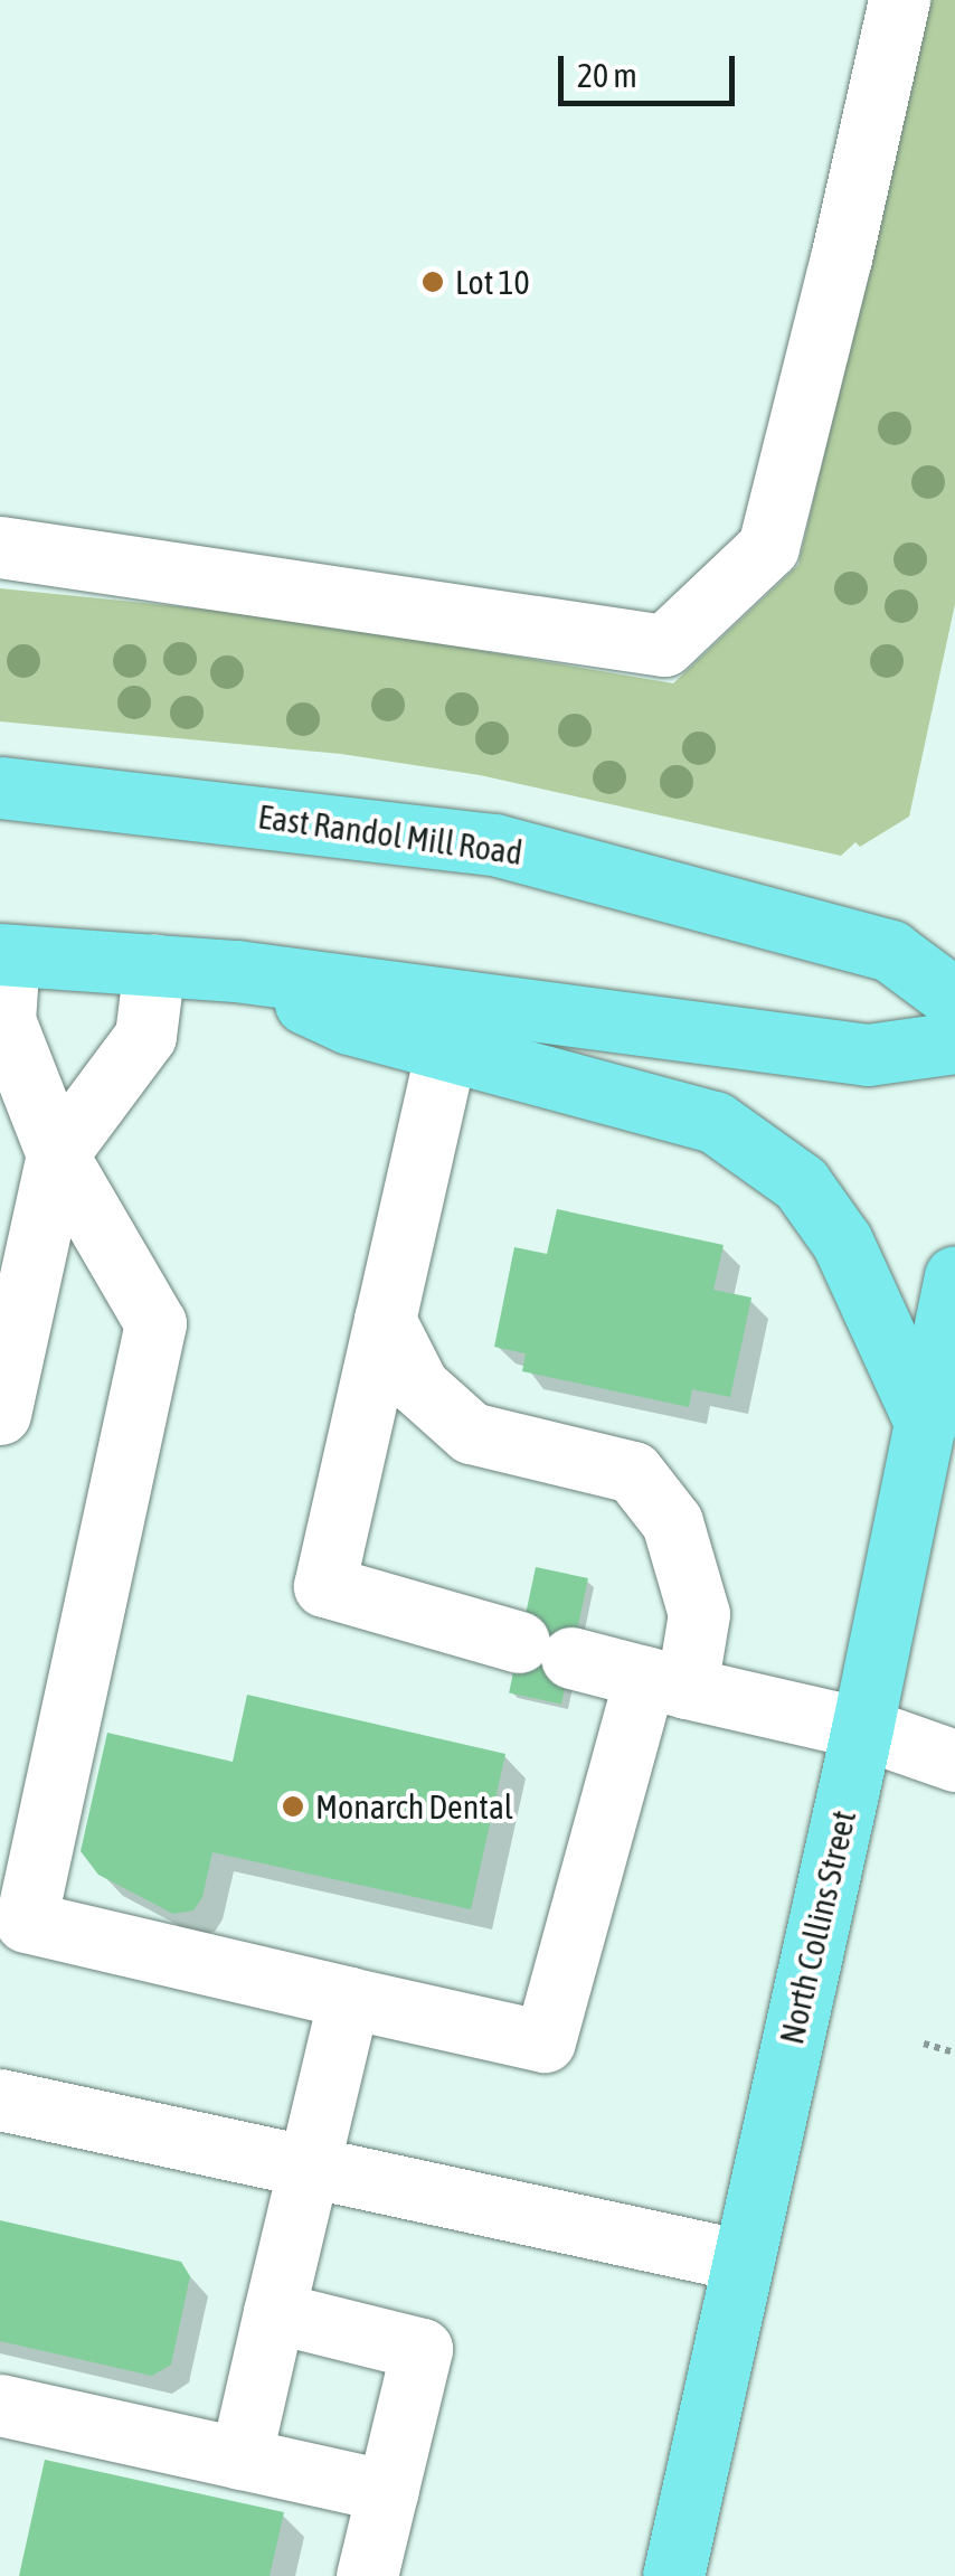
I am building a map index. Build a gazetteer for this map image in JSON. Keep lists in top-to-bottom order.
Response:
{
  "streets": {
    "main road": ["East Randol Mill Road", "North Collins Street"]
  },
  "places": ["Lot 10", "Monarch Dental"],
  "scale_bar": "20 m"
}
